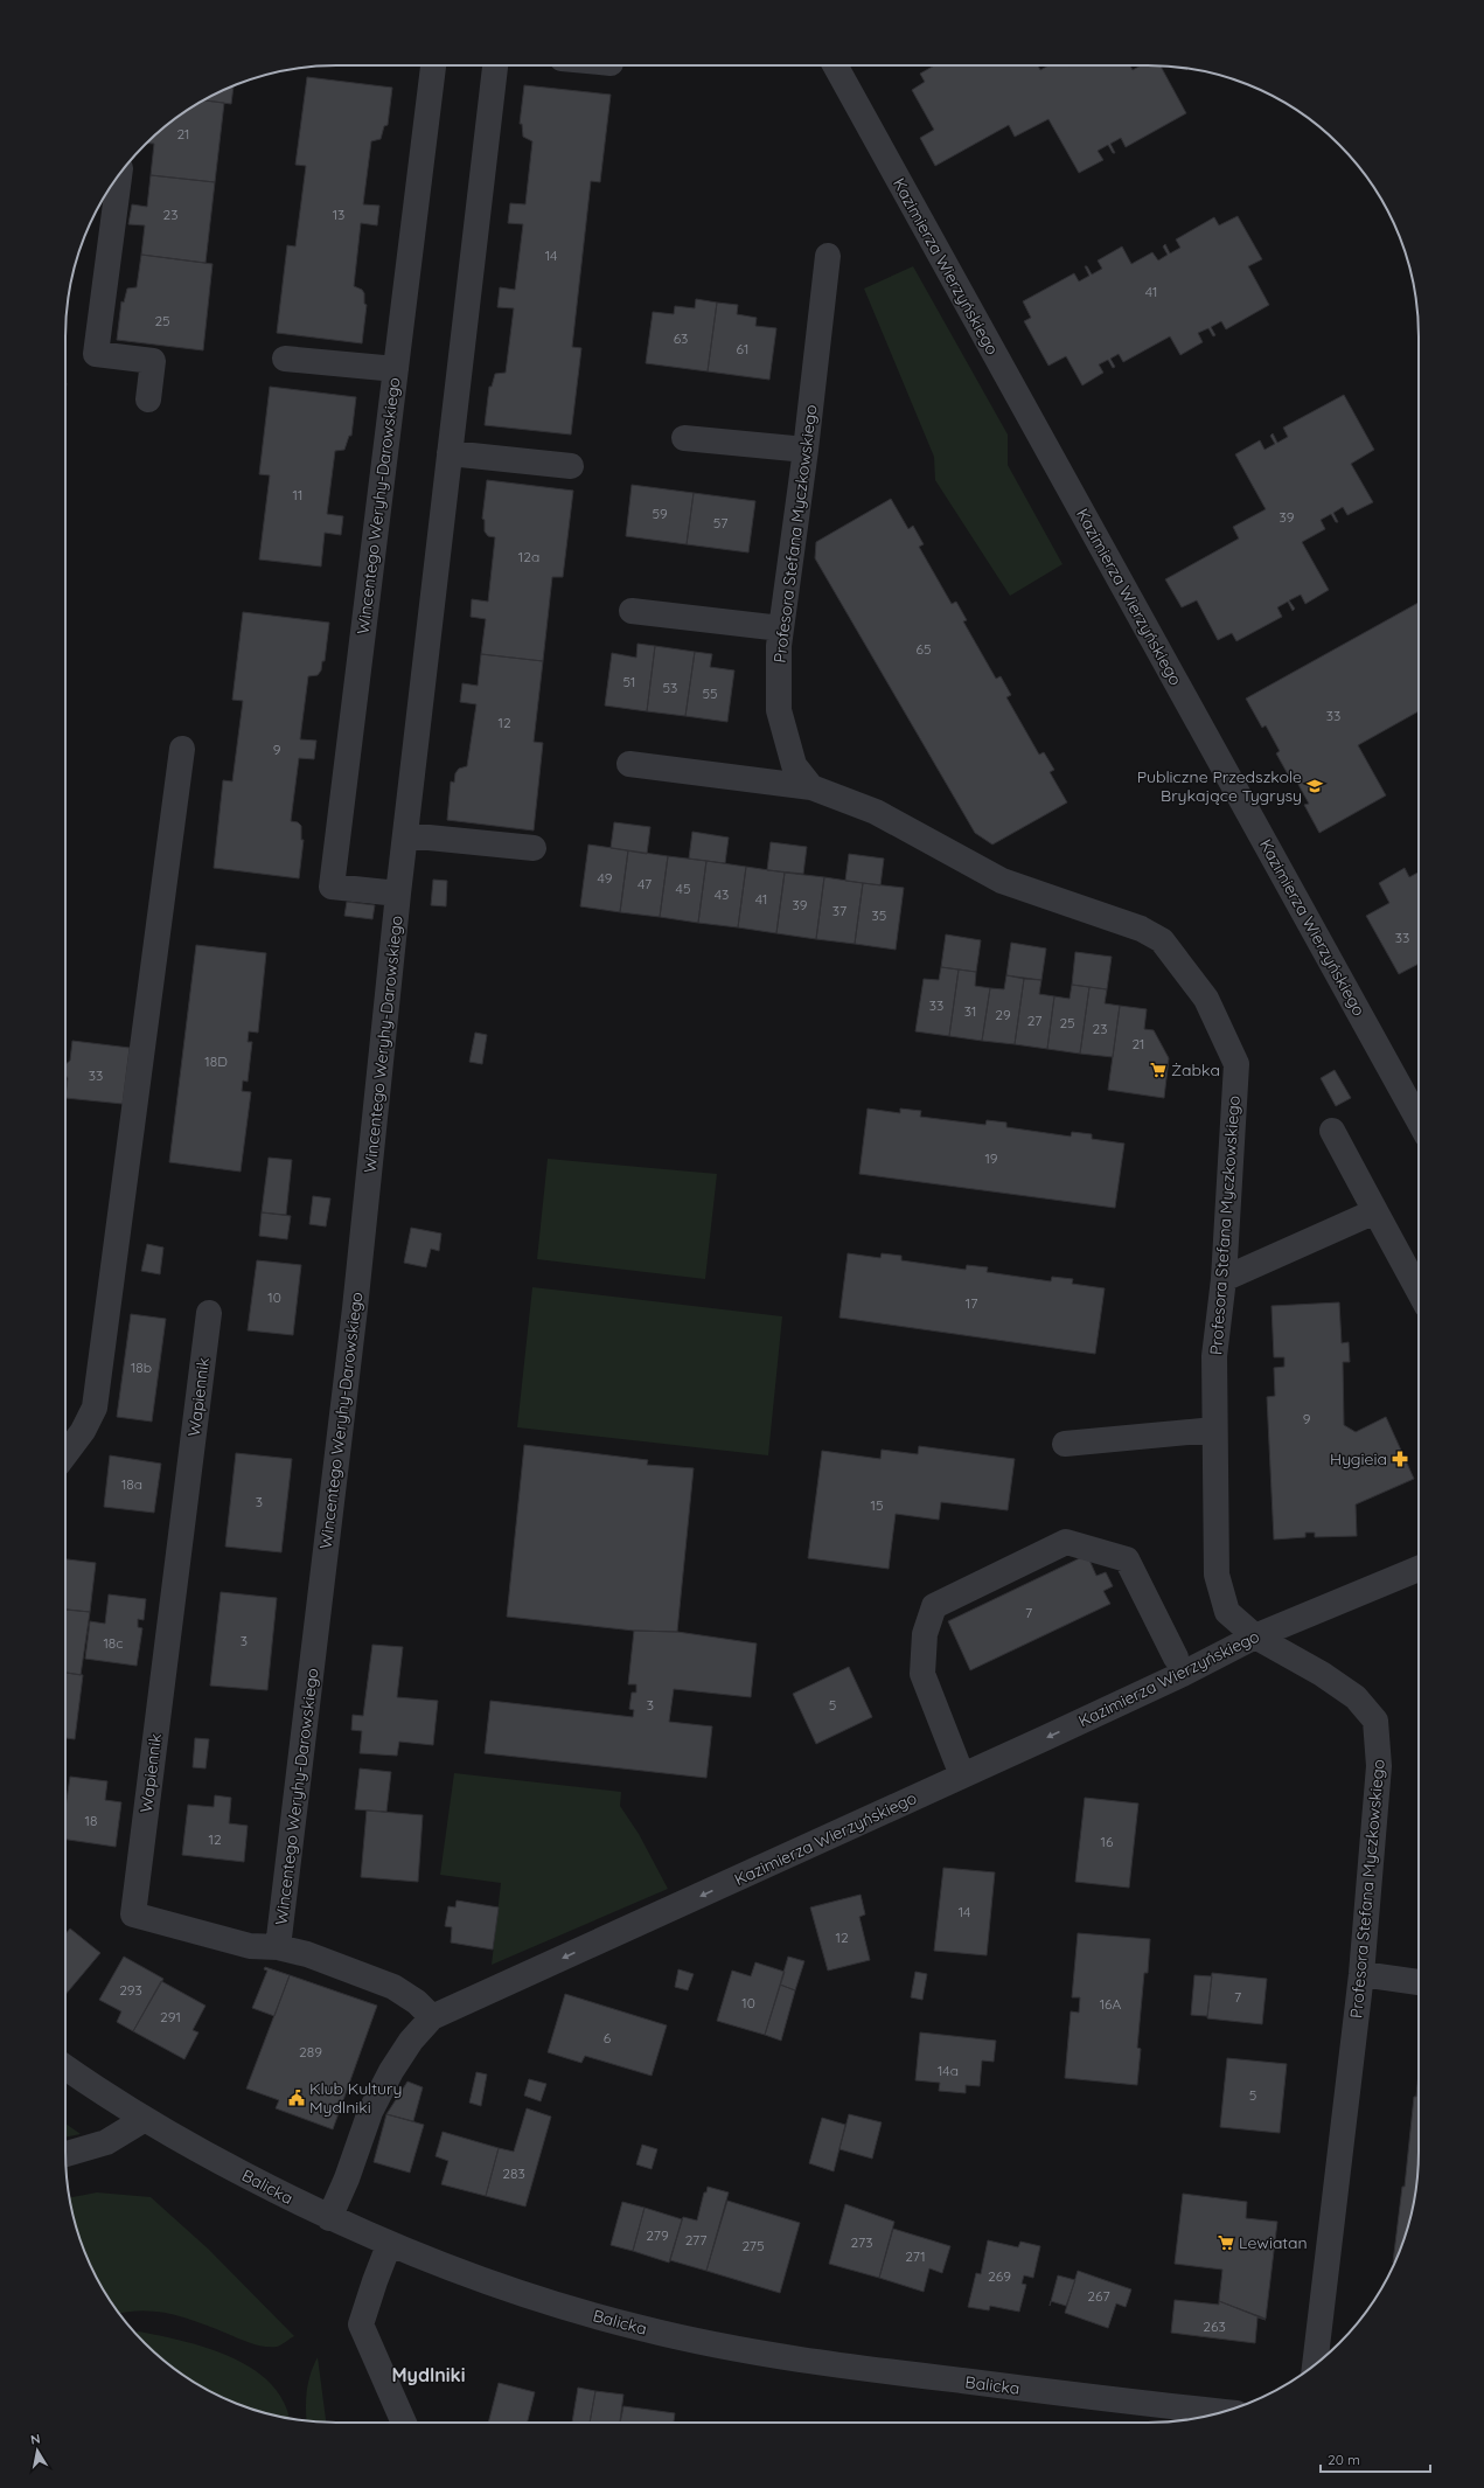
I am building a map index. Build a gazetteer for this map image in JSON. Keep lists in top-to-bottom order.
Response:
{
  "streets": {
    "street": [
      "Kazimierza Wierzyńskiego",
      "Wincentego Weryhy-Darowskiego",
      "Profesora Stefana Myczkowskiego",
      "Wapiennik",
      "Balicka"
    ]
  },
  "crossings": [
    ["Kazimierza Wierzyńskiego", "Profesora Stefana Myczkowskiego"],
    ["Kazimierza Wierzyńskiego", "Wapiennik"],
    ["Kazimierza Wierzyńskiego", "Balicka"],
    ["Wincentego Weryhy-Darowskiego", "Wapiennik"]
  ],
  "one_way": ["Kazimierza Wierzyńskiego"],
  "districts": ["Mydlniki"],
  "places": {
    "school or university": ["Publiczne Przedszkole Brykające Tygrysy"],
    "supermarket": ["Żabka", "Lewiatan"],
    "pharmacy": ["Hygieia"],
    "public building": ["Klub Kultury Mydlniki"]
  },
  "house_numbers": [
    "21",
    "23",
    "13",
    "14",
    "41",
    "25",
    "63",
    "61",
    "11",
    "59",
    "39",
    "57",
    "12a",
    "65",
    "51",
    "53",
    "55",
    "33",
    "12",
    "9",
    "49",
    "47",
    "45",
    "43",
    "41",
    "39",
    "37",
    "35",
    "33",
    "33",
    "31",
    "29",
    "27",
    "25",
    "23",
    "21",
    "18D",
    "33",
    "19",
    "10",
    "17",
    "18b",
    "9",
    "18a",
    "3",
    "15",
    "7",
    "3",
    "18c",
    "3",
    "5",
    "18",
    "12",
    "16",
    "14",
    "12",
    "293",
    "7",
    "10",
    "16A",
    "291",
    "6",
    "289",
    "14a",
    "5",
    "283",
    "279",
    "277",
    "273",
    "275",
    "271",
    "269",
    "267",
    "263"
  ],
  "scale_bar": "20 m",
  "north": "top"
}
